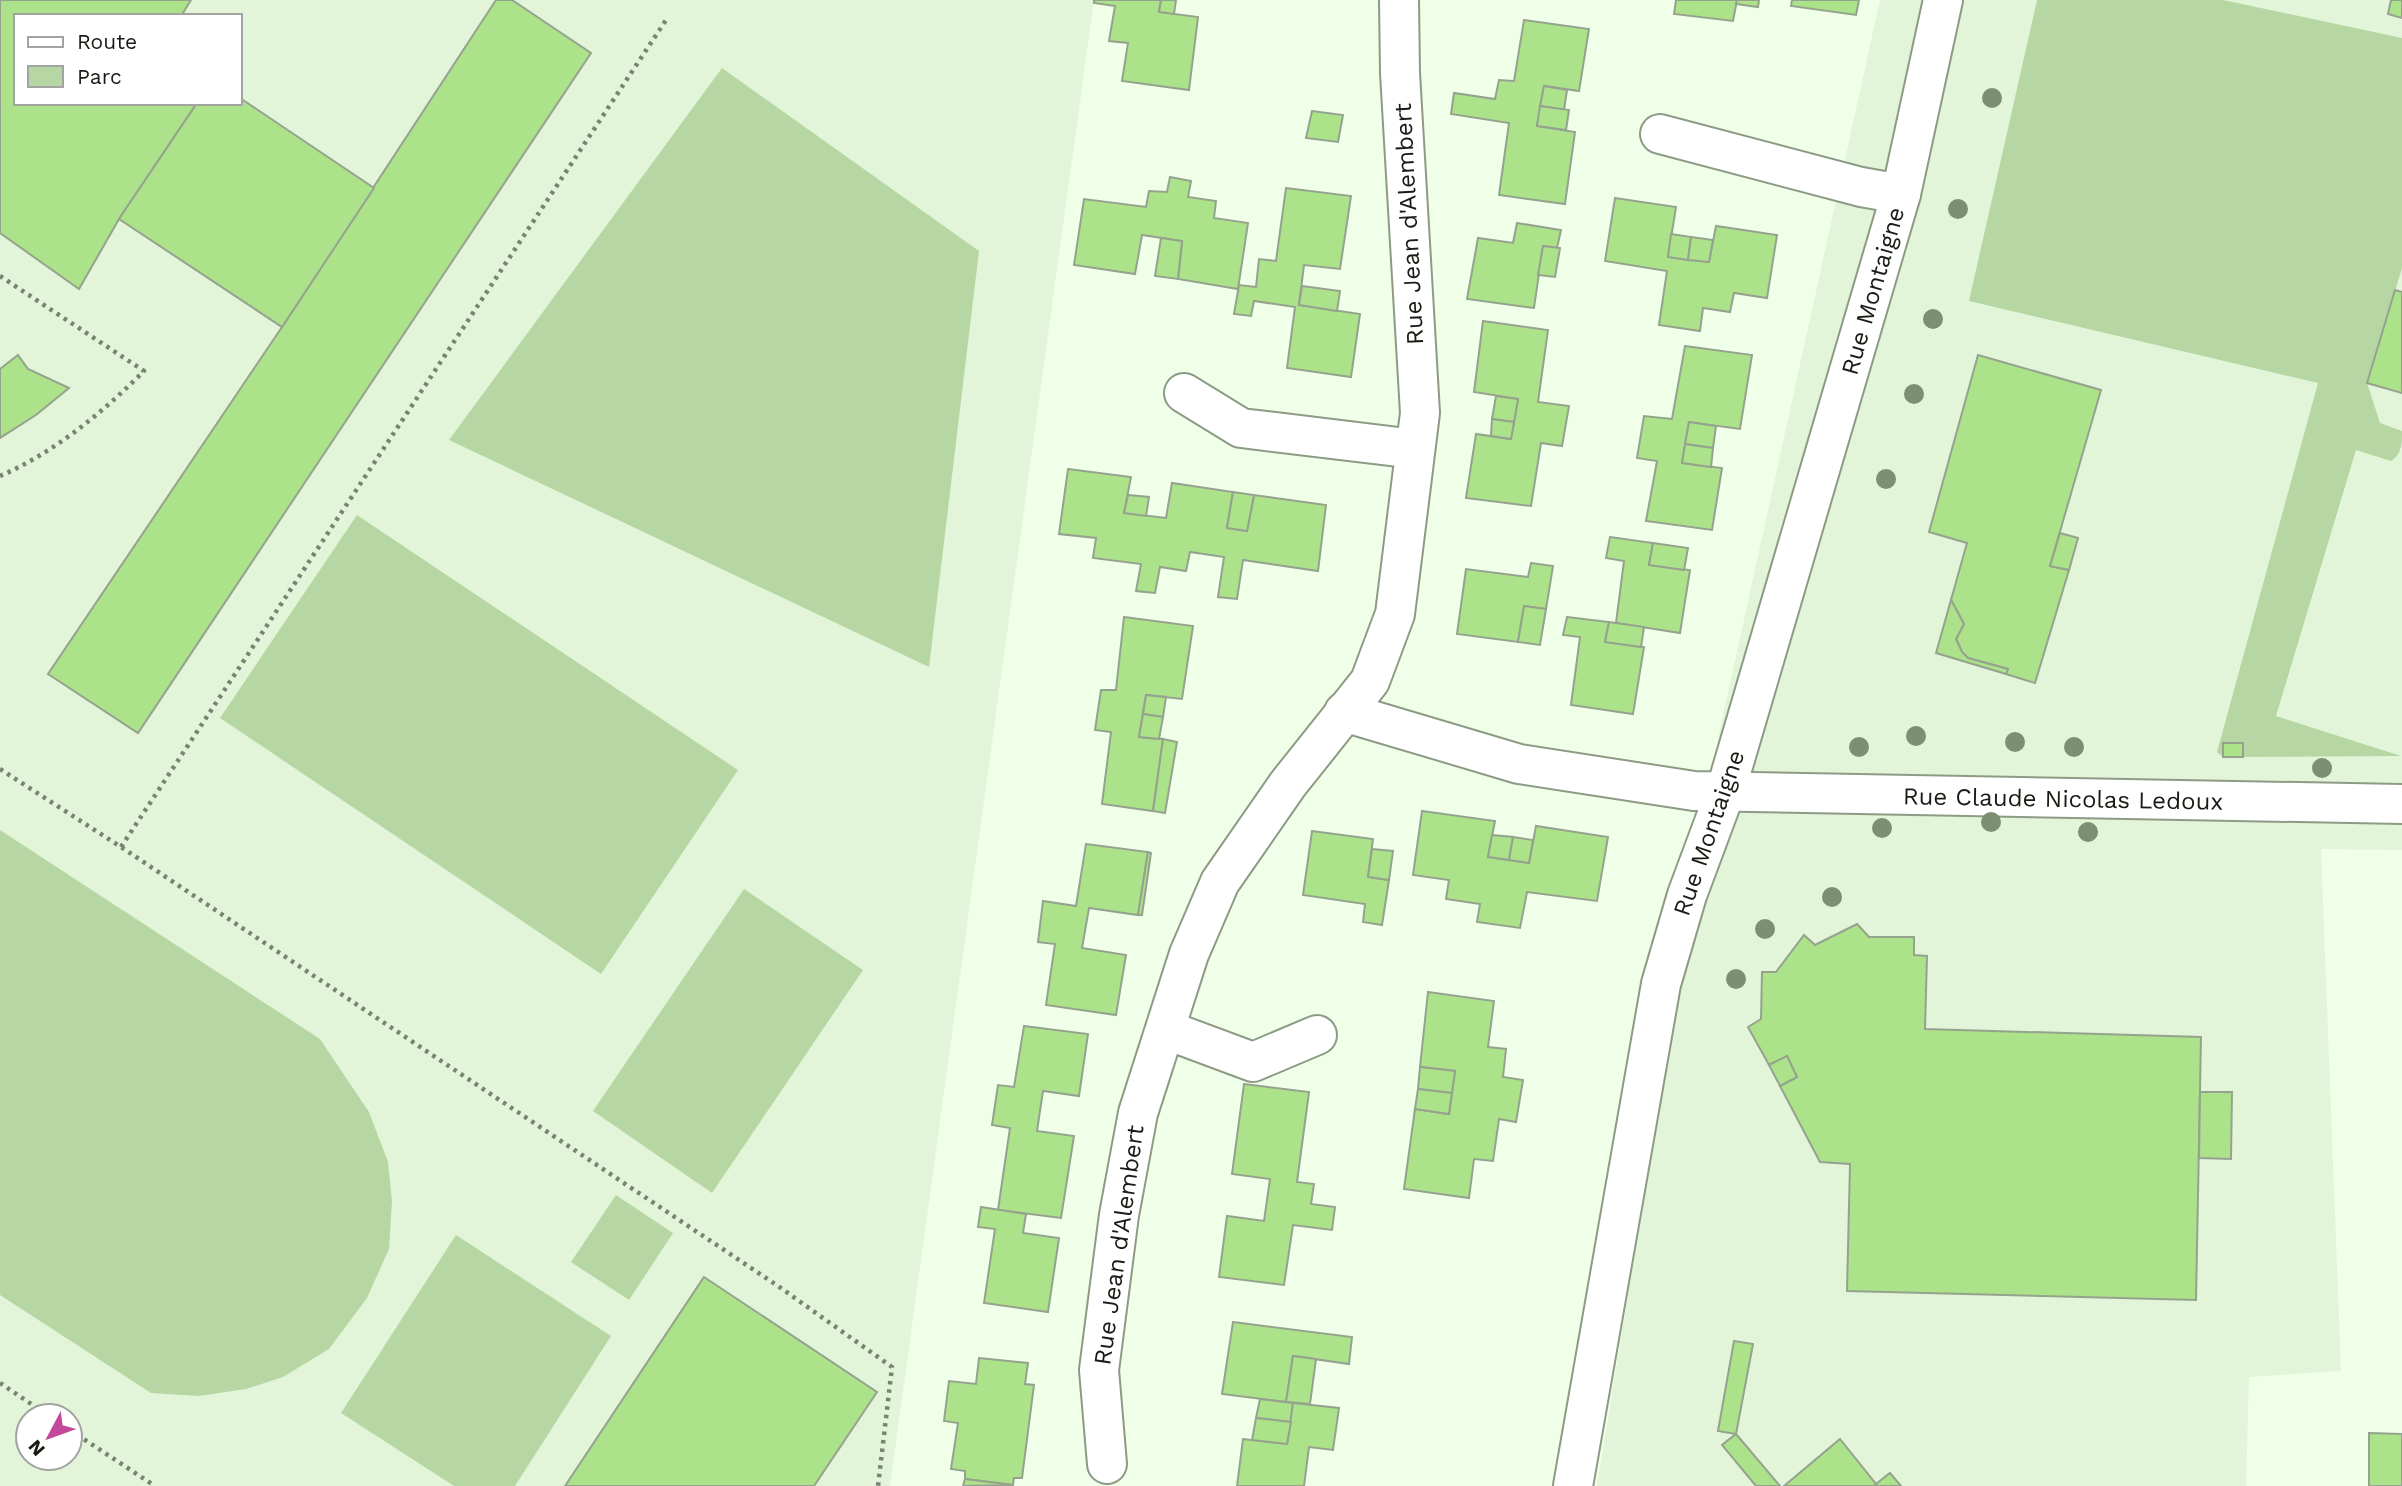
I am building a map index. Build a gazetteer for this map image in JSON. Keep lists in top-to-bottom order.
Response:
{
  "streets": {
    "street": ["Rue Jean d'Alembert", "Rue Montaigne", "Rue Claude Nicolas Ledoux"]
  },
  "crossings": [
    ["Rue Montaigne", "Rue Claude Nicolas Ledoux"]
  ],
  "legend": ["Route", "Parc"],
  "north": "bottom left"
}
